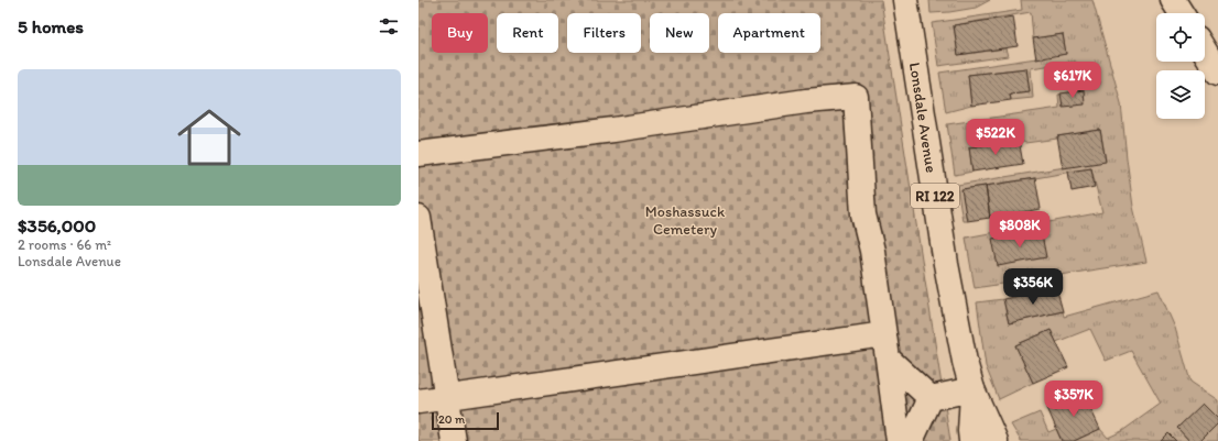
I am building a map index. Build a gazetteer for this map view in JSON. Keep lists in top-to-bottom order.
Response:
{
  "streets": {
    "main road": ["Lonsdale Avenue", "RI 122"]
  },
  "parks": ["Moshassuck Cemetery"],
  "scale_bar": "20 m",
  "page": {
    "heading": "5 homes",
    "chip": [
      "Buy",
      "Rent",
      "Filters",
      "New",
      "Apartment"
    ],
    "list": [
      {
        "name": "$356,000",
        "note": "2 rooms · 66 m² · Lonsdale Avenue"
      }
    ],
    "price": [
      "$617K",
      "$522K",
      "$808K",
      "$356K",
      "$357K"
    ],
    "scale": "20 m"
  }
}
